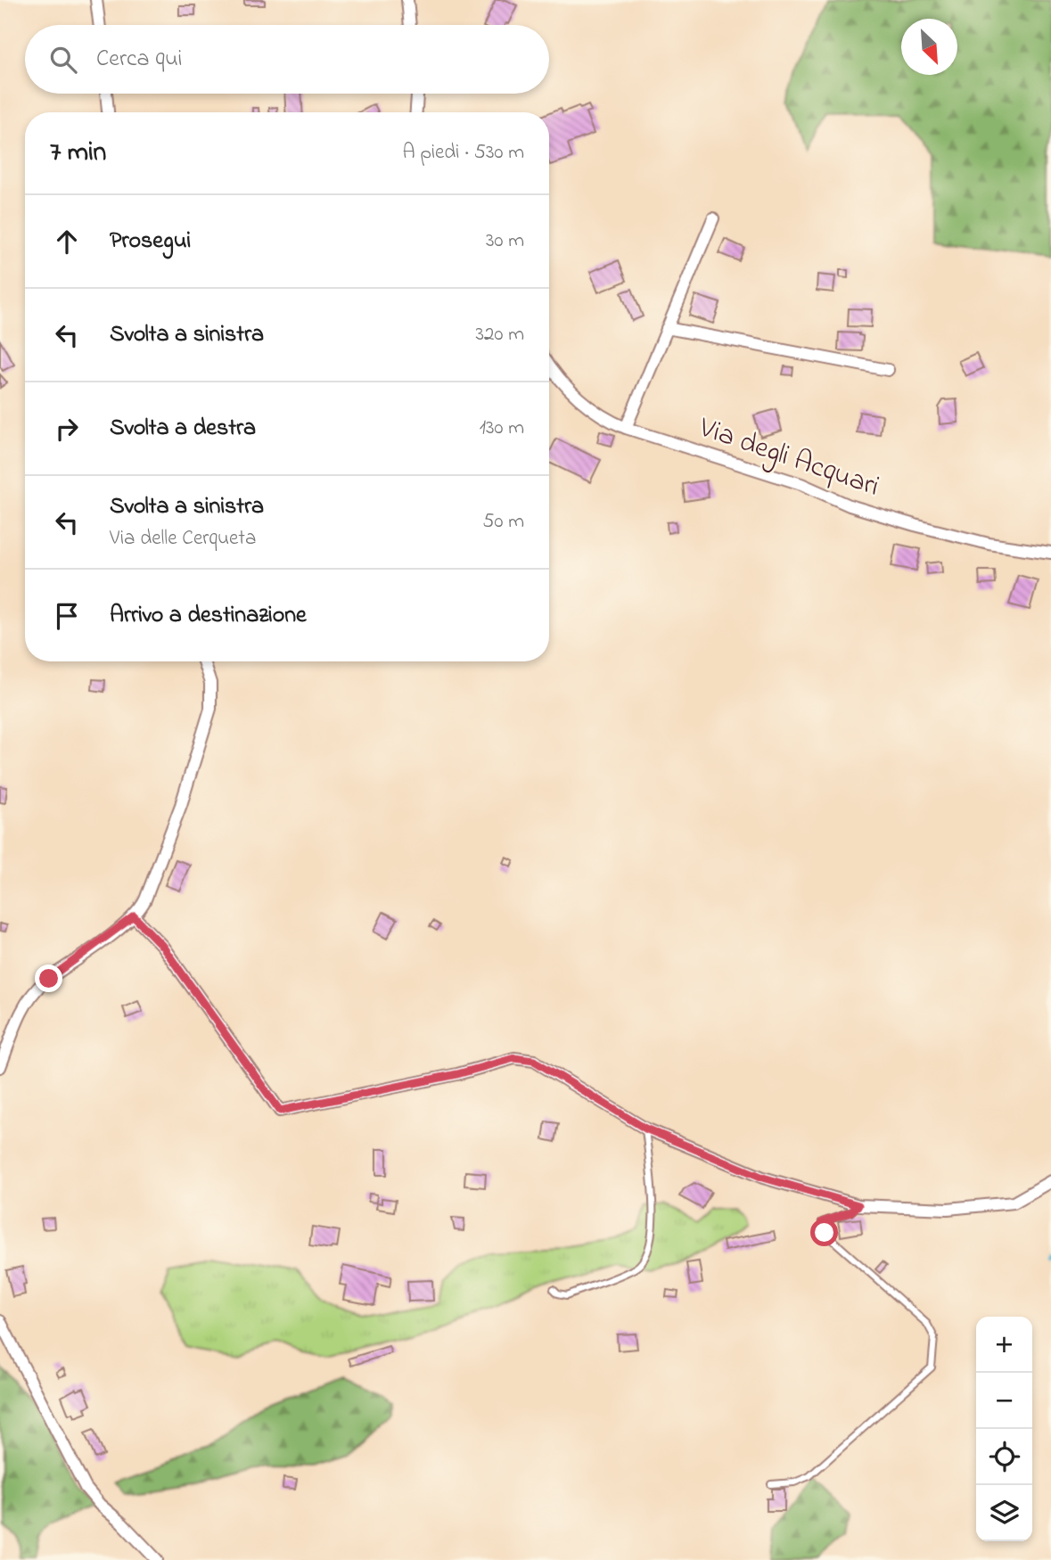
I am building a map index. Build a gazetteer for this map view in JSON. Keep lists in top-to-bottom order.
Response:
{
  "streets": {
    "street": ["Via degli Acquari"]
  },
  "north": "bottom right",
  "page": {
    "search": "Cerca qui",
    "heading": ["7 min", "A piedi · 530 m"],
    "list": [
      ["Prosegui", "30 m"],
      ["Svolta a sinistra", "320 m"],
      ["Svolta a destra", "130 m"],
      ["Svolta a sinistra", "Via delle Cerqueta", "50 m"],
      "Arrivo a destinazione"
    ],
    "map_buttons": ["+", "−"]
  }
}
